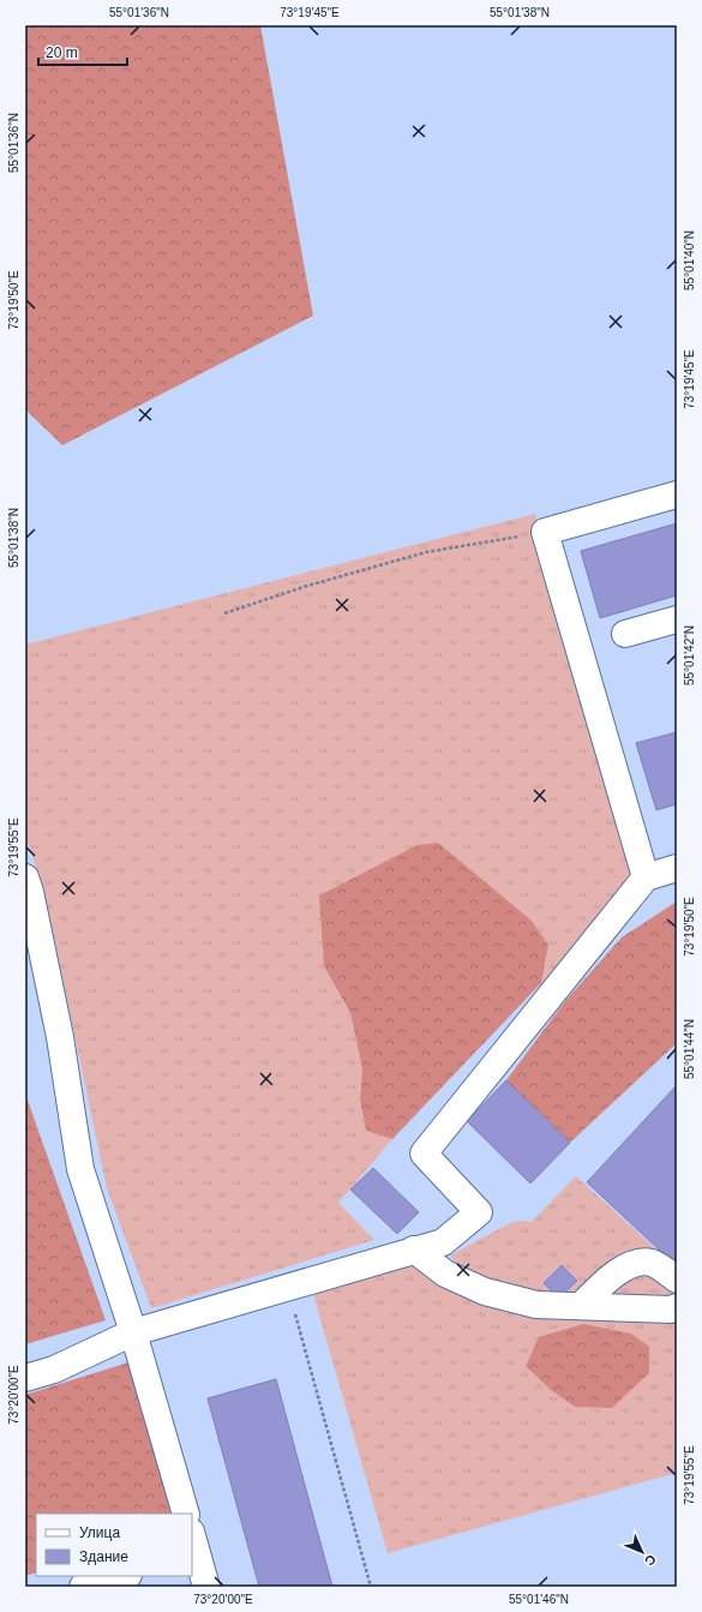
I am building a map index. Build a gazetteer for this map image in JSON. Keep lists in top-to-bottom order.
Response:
{
  "legend": ["Улица", "Здание"],
  "scale_bar": "20 m",
  "north": "bottom right",
  "coordinates": [
    "55°01'36\"N",
    "73°19'45\"E",
    "55°01'38\"N",
    "55°01'40\"N",
    "73°19'50\"E",
    "55°01'42\"N",
    "73°19'55\"E",
    "55°01'44\"N",
    "73°20'00\"E",
    "55°01'46\"N"
  ]
}
